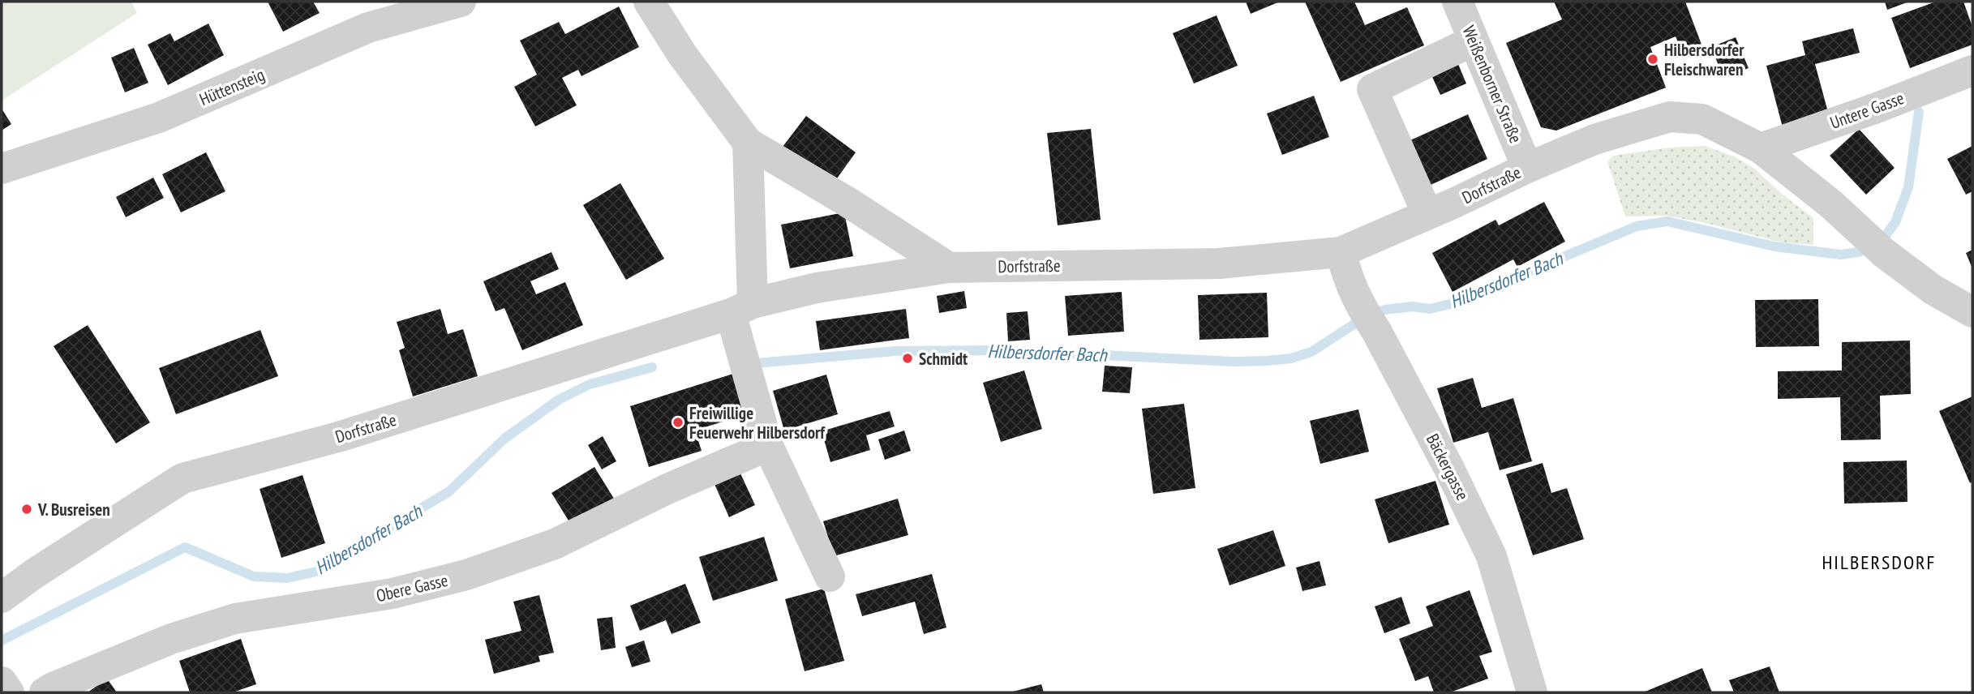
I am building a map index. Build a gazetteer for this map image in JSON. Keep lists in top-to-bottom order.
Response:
{
  "streets": {
    "street": [
      "Weißenborner Straße",
      "Hüttensteig",
      "Untere Gasse",
      "Dorfstraße",
      "Bäckergasse",
      "Obere Gasse"
    ]
  },
  "crossings": [
    ["Weißenborner Straße", "Dorfstraße"],
    ["Untere Gasse", "Dorfstraße"],
    ["Dorfstraße", "Bäckergasse"]
  ],
  "districts": ["HILBERSDORF"],
  "water": ["Hilbersdorfer Bach"],
  "places": [
    "Hilbersdorfer Fleischwaren",
    "Schmidt",
    "Freiwillige Feuerwehr Hilbersdorf",
    "V. Busreisen"
  ]
}
